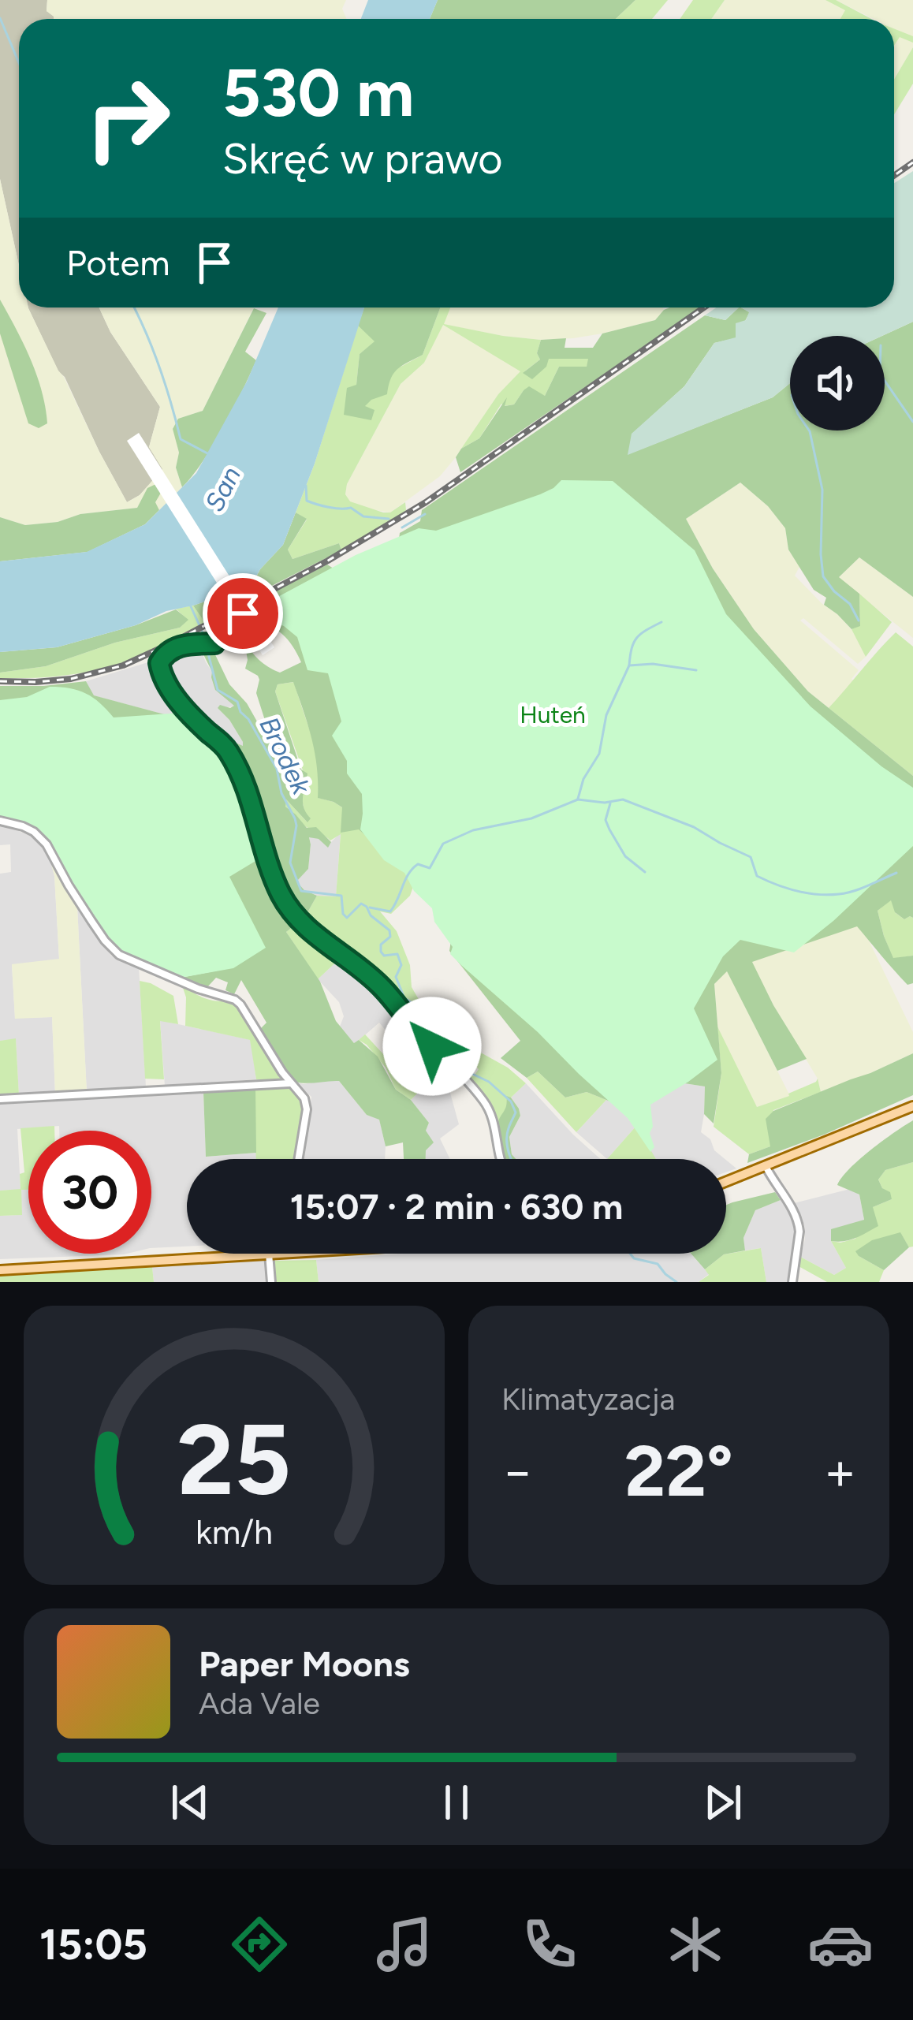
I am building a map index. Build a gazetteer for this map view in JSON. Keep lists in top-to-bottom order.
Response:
{
  "water": ["San", "Brodek"],
  "parks": ["Huteń"],
  "page": {
    "turn": ["530 m", "Skręć w prawo"],
    "then": "Potem",
    "limit": "30",
    "trip": "15:07 · 2 min · 630 m",
    "tile": "Klimatyzacja",
    "heat": ["−", "22°", "+"],
    "song": ["Paper Moons", "Ada Vale"],
    "tabs": "15:05",
    "gauge": ["25", "km/h"]
  }
}
